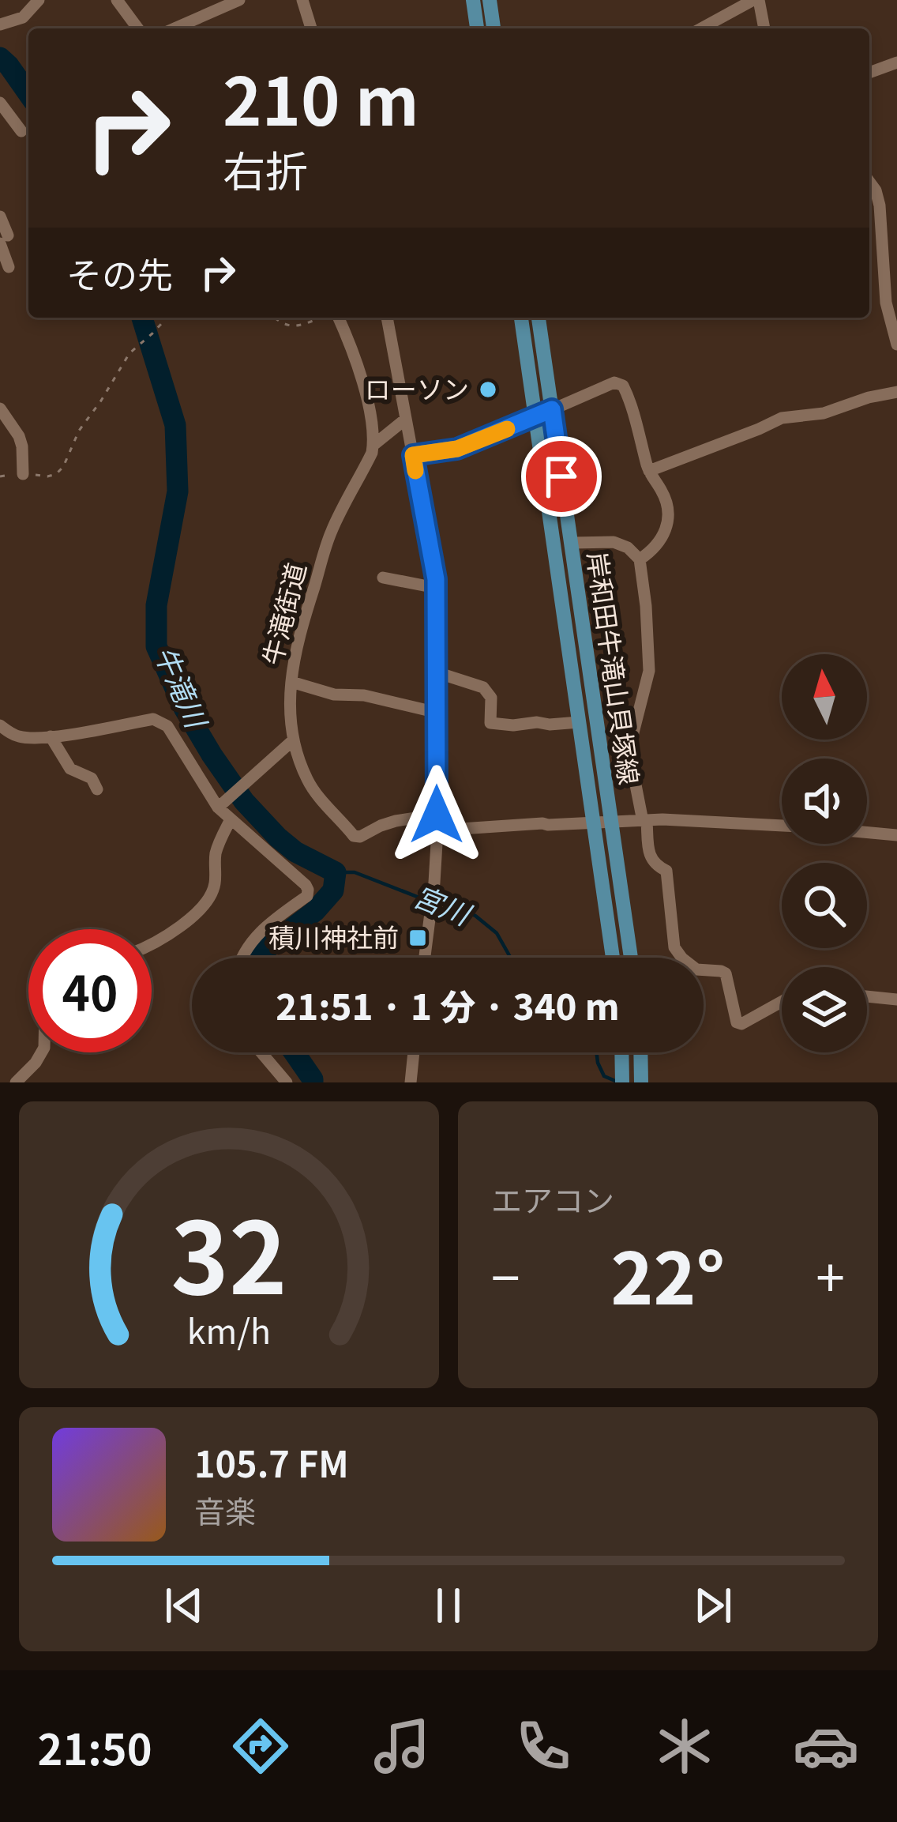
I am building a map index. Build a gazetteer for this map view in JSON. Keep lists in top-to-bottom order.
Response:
{
  "streets": {
    "main road": ["岸和田牛滝山貝塚線"],
    "street": ["牛滝街道"]
  },
  "water": ["牛滝川", "宮川"],
  "places": {
    "other": ["ローソン"],
    "transit": ["積川神社前"]
  },
  "north": "top",
  "page": {
    "turn": ["210 m", "右折"],
    "then": "その先",
    "limit": "40",
    "trip": "21:51 · 1 分 · 340 m",
    "tile": "エアコン",
    "heat": ["−", "22°", "+"],
    "song": ["105.7 FM", "音楽"],
    "tabs": "21:50",
    "gauge": ["32", "km/h"]
  }
}
